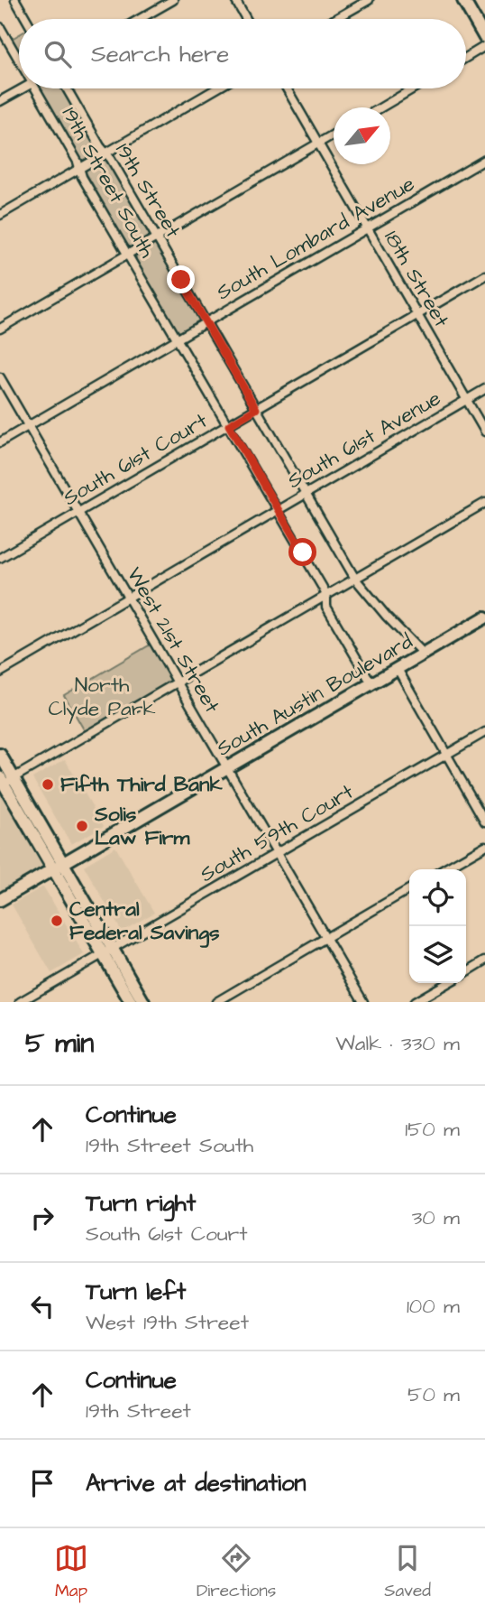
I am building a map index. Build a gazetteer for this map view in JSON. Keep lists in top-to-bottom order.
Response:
{
  "streets": {
    "street": [
      "19th Street South",
      "19th Street",
      "South Lombard Avenue",
      "18th Street",
      "South 61st Avenue",
      "South 61st Court",
      "West 21st Street",
      "South Austin Boulevard",
      "South 59th Court"
    ]
  },
  "crossings": [
    ["19th Street South", "South Lombard Avenue"],
    ["19th Street South", "South 61st Avenue"],
    ["19th Street South", "South 61st Court"],
    ["19th Street South", "South Austin Boulevard"],
    ["19th Street", "South Lombard Avenue"],
    ["19th Street", "South 61st Avenue"],
    ["19th Street", "South 61st Court"],
    ["19th Street", "South Austin Boulevard"],
    ["South Lombard Avenue", "18th Street"],
    ["South Lombard Avenue", "West 21st Street"],
    ["18th Street", "South 61st Avenue"],
    ["18th Street", "South 61st Court"],
    ["South 61st Avenue", "West 21st Street"],
    ["South 61st Court", "West 21st Street"],
    ["West 21st Street", "South Austin Boulevard"],
    ["West 21st Street", "South 59th Court"]
  ],
  "parks": ["North Clyde Park"],
  "places": ["Fifth Third Bank", "Solis Law Firm", "Central Federal Savings"],
  "north": "top right",
  "page": {
    "search": "Search here",
    "heading": ["5 min", "Walk · 330 m"],
    "list": [
      ["Continue", "19th Street South", "150 m"],
      ["Turn right", "South 61st Court", "30 m"],
      ["Turn left", "West 19th Street", "100 m"],
      ["Continue", "19th Street", "50 m"],
      "Arrive at destination"
    ],
    "nav": ["Map", "Directions", "Saved"]
  }
}
